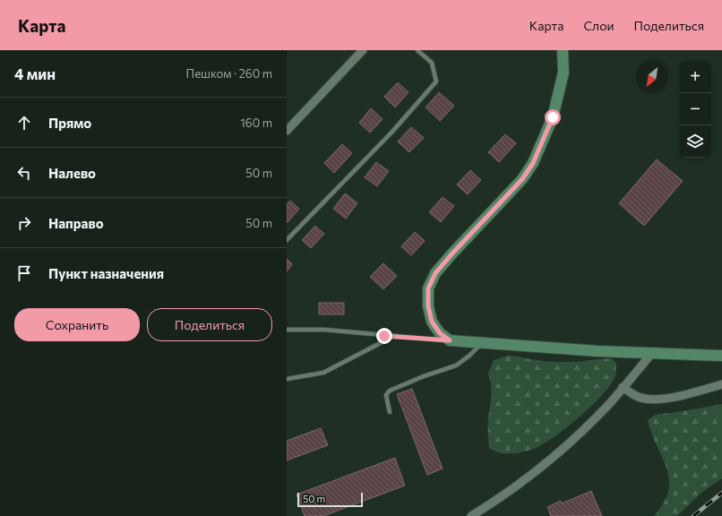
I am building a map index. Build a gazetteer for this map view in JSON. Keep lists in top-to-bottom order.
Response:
{
  "scale_bar": "50 m",
  "north": "bottom left",
  "page": {
    "header": "Карта",
    "nav": ["Карта", "Слои", "Поделиться"],
    "heading": ["4 мин", "Пешком · 260 m"],
    "map_buttons": ["+", "−"],
    "list": [
      ["Прямо", "160 m"],
      ["Налево", "50 m"],
      ["Направо", "50 m"],
      "Пункт назначения"
    ],
    "buttons": ["Сохранить", "Поделиться"],
    "scale": "50 m"
  }
}
